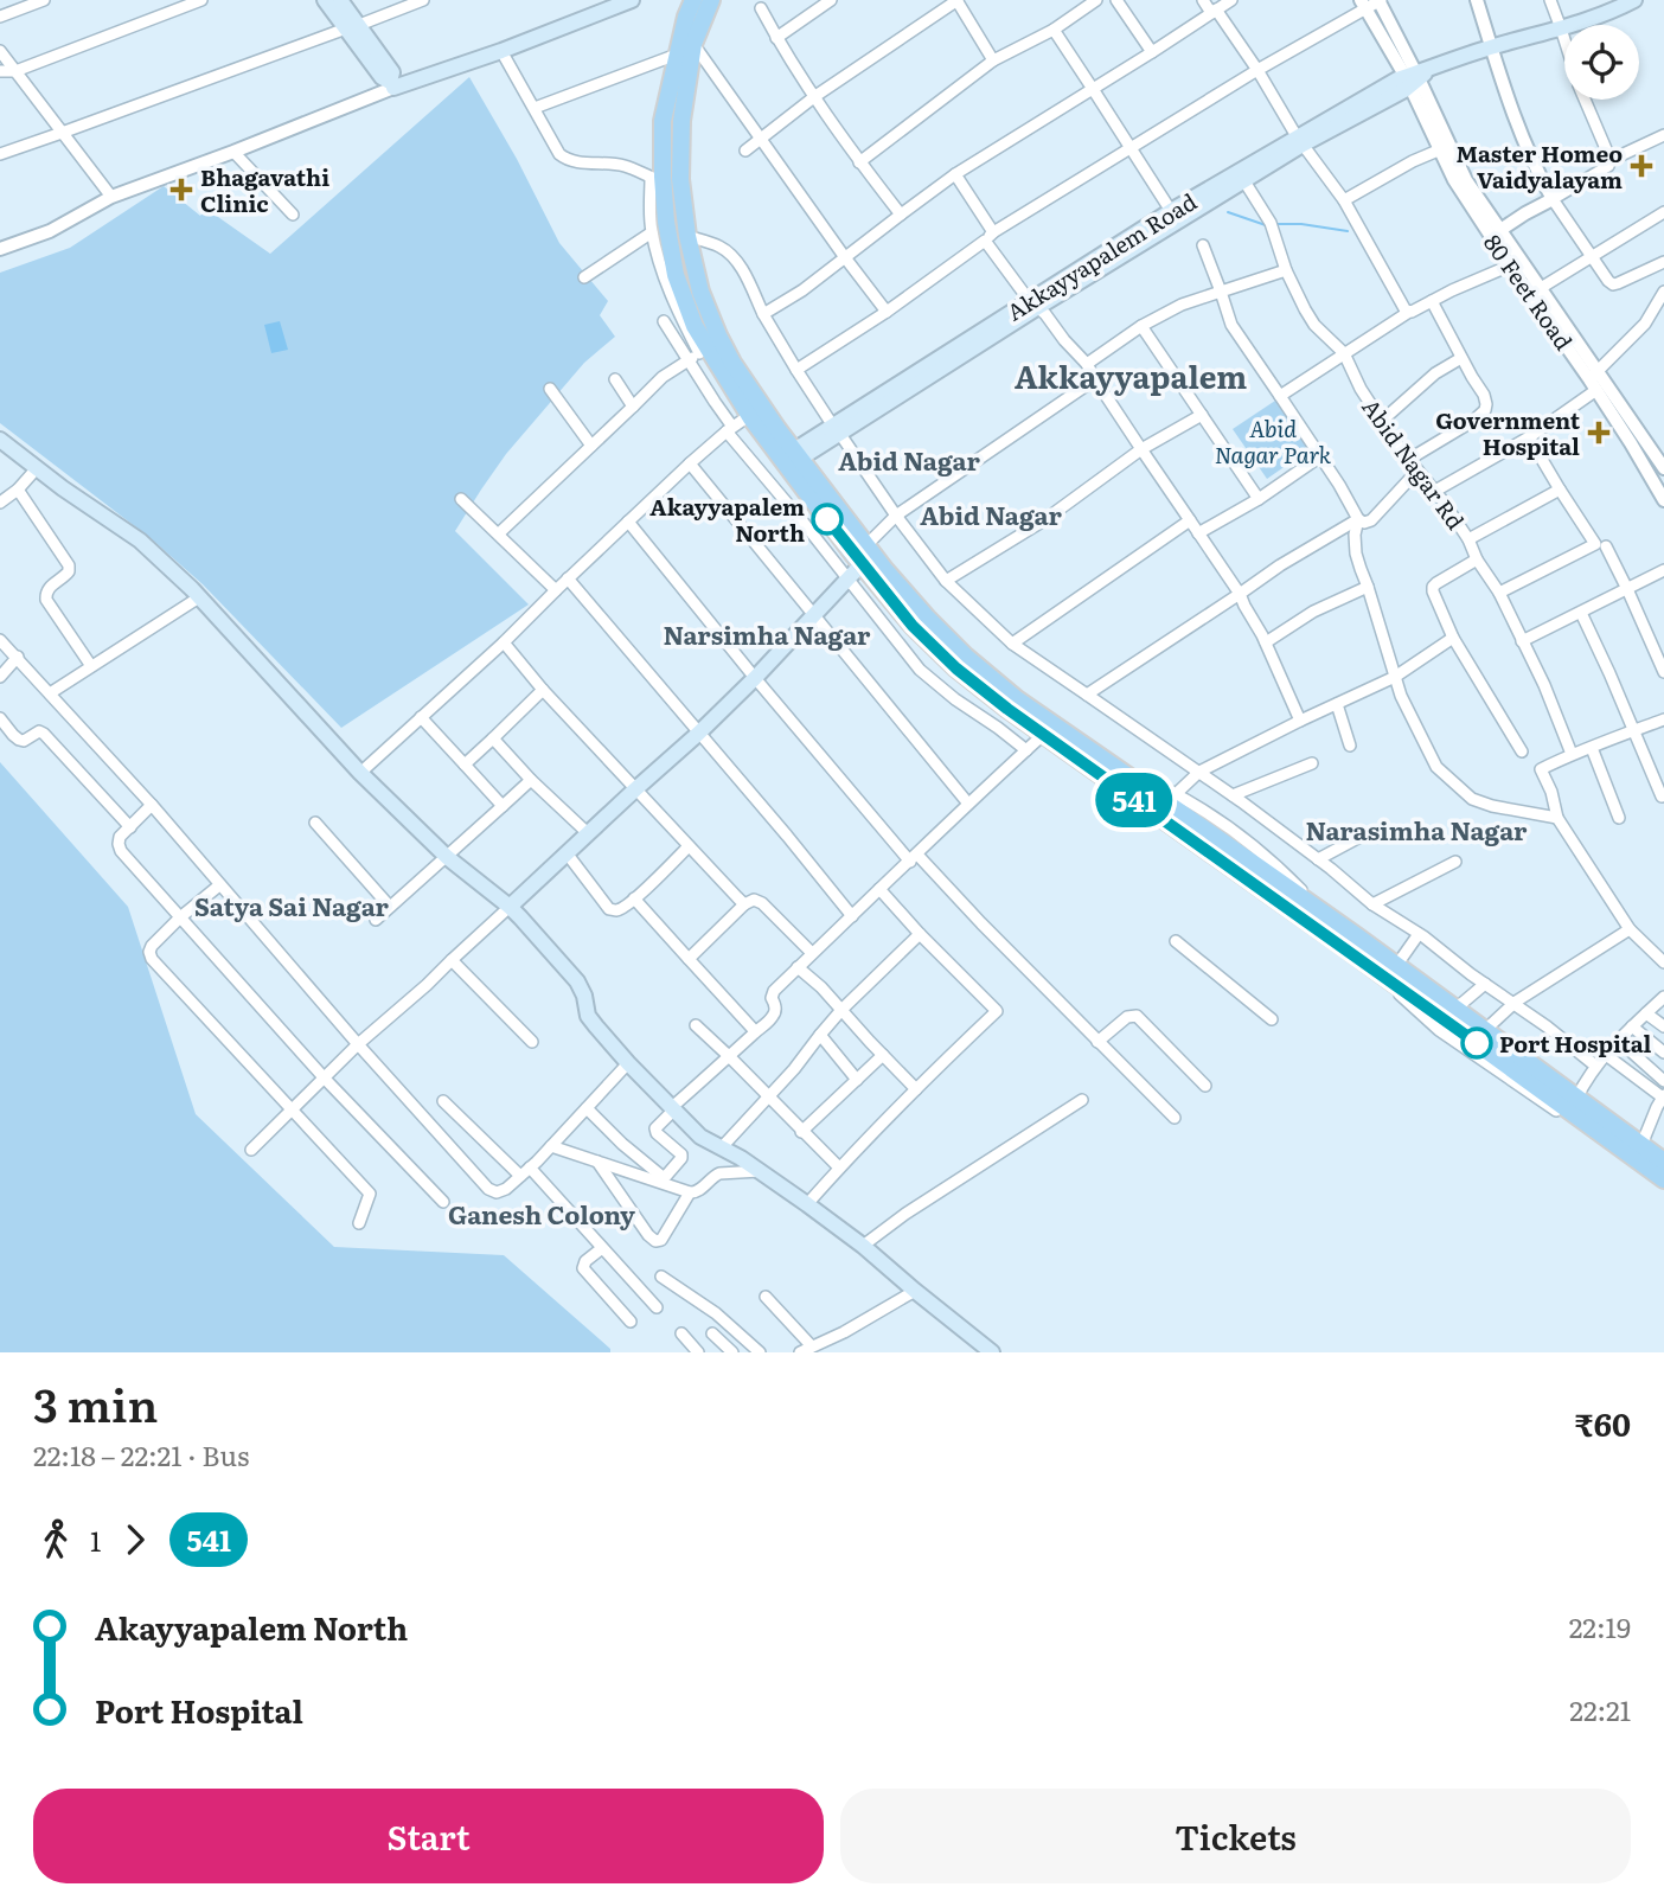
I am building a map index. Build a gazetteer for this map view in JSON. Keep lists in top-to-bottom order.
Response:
{
  "streets": {
    "main road": ["Akkayyapalem Road"],
    "street": ["80 Feet Road", "Abid Nagar Rd"]
  },
  "crossings": [
    ["Akkayyapalem Road", "80 Feet Road"]
  ],
  "districts": [
    "Akkayyapalem",
    "Abid Nagar",
    "Abid Nagar",
    "Narsimha Nagar",
    "Narasimha Nagar",
    "Satya Sai Nagar",
    "Ganesh Colony"
  ],
  "parks": ["Abid Nagar Park"],
  "places": {
    "health": ["Master Homeo Vaidyalayam", "Bhagavathi Clinic", "Government Hospital"],
    "other": ["Akayyapalem North", "Port Hospital"]
  },
  "lines": ["bus line 541"],
  "page": {
    "on_map": "541",
    "heading": ["3 min", "22:18 – 22:21 · Bus", "₹60"],
    "legs": ["1", "541"],
    "list": [
      {
        "name": "Akayyapalem North",
        "value": "22:19"
      },
      {
        "name": "Port Hospital",
        "value": "22:21"
      }
    ],
    "buttons": ["Start", "Tickets"]
  }
}
